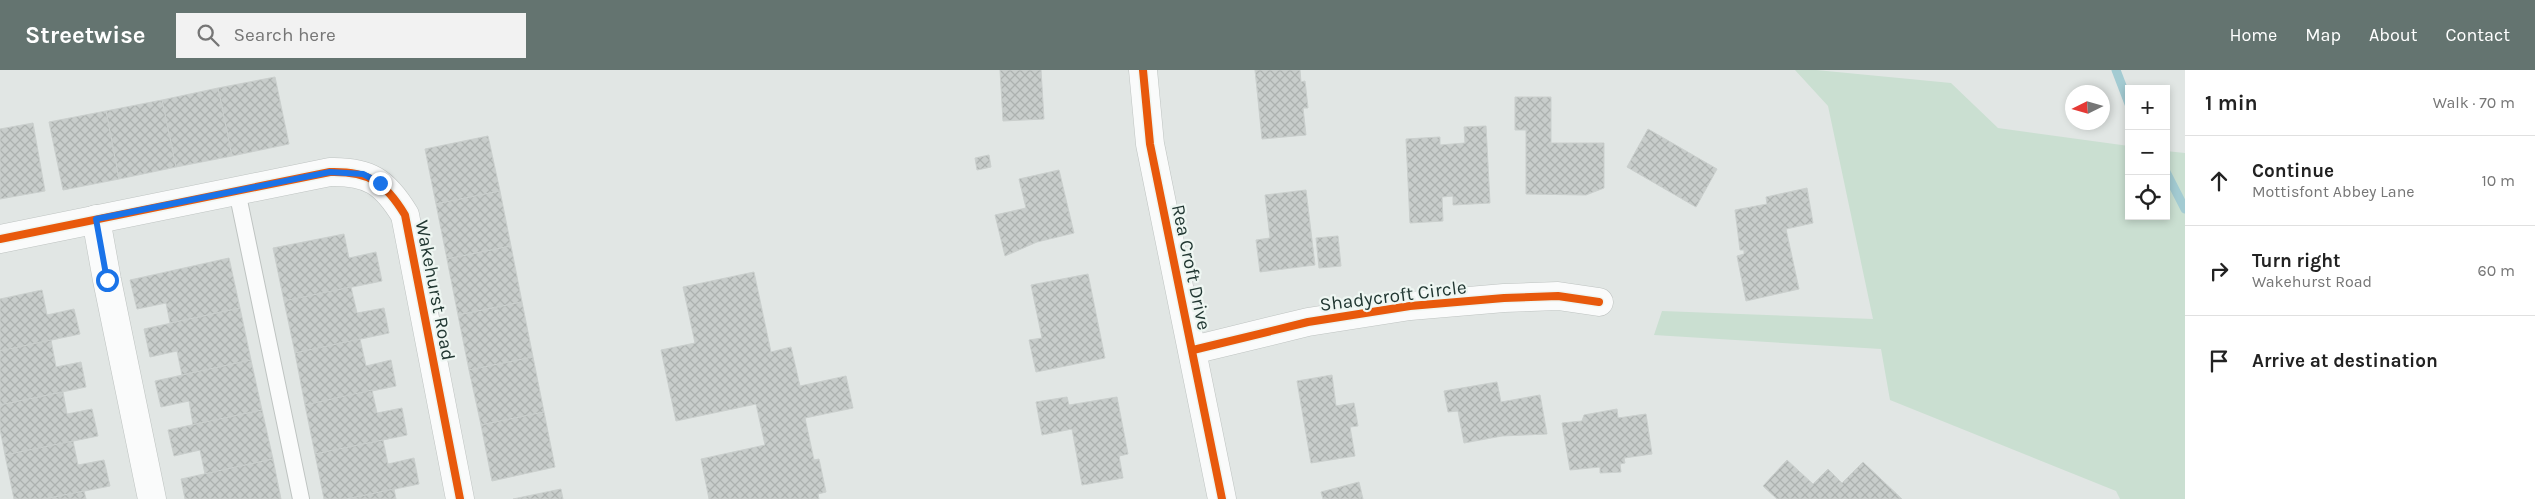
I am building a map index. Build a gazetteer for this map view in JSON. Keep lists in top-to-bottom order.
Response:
{
  "streets": {
    "street": ["Rea Croft Drive", "Wakehurst Road", "Shadycroft Circle"]
  },
  "crossings": [
    ["Rea Croft Drive", "Shadycroft Circle"]
  ],
  "north": "left",
  "page": {
    "header": "Streetwise",
    "search": "Search here",
    "nav": [
      "Home",
      "Map",
      "About",
      "Contact"
    ],
    "heading": ["1 min", "Walk · 70 m"],
    "map_buttons": ["+", "−"],
    "list": [
      ["Continue", "Mottisfont Abbey Lane", "10 m"],
      ["Turn right", "Wakehurst Road", "60 m"],
      "Arrive at destination"
    ]
  }
}
